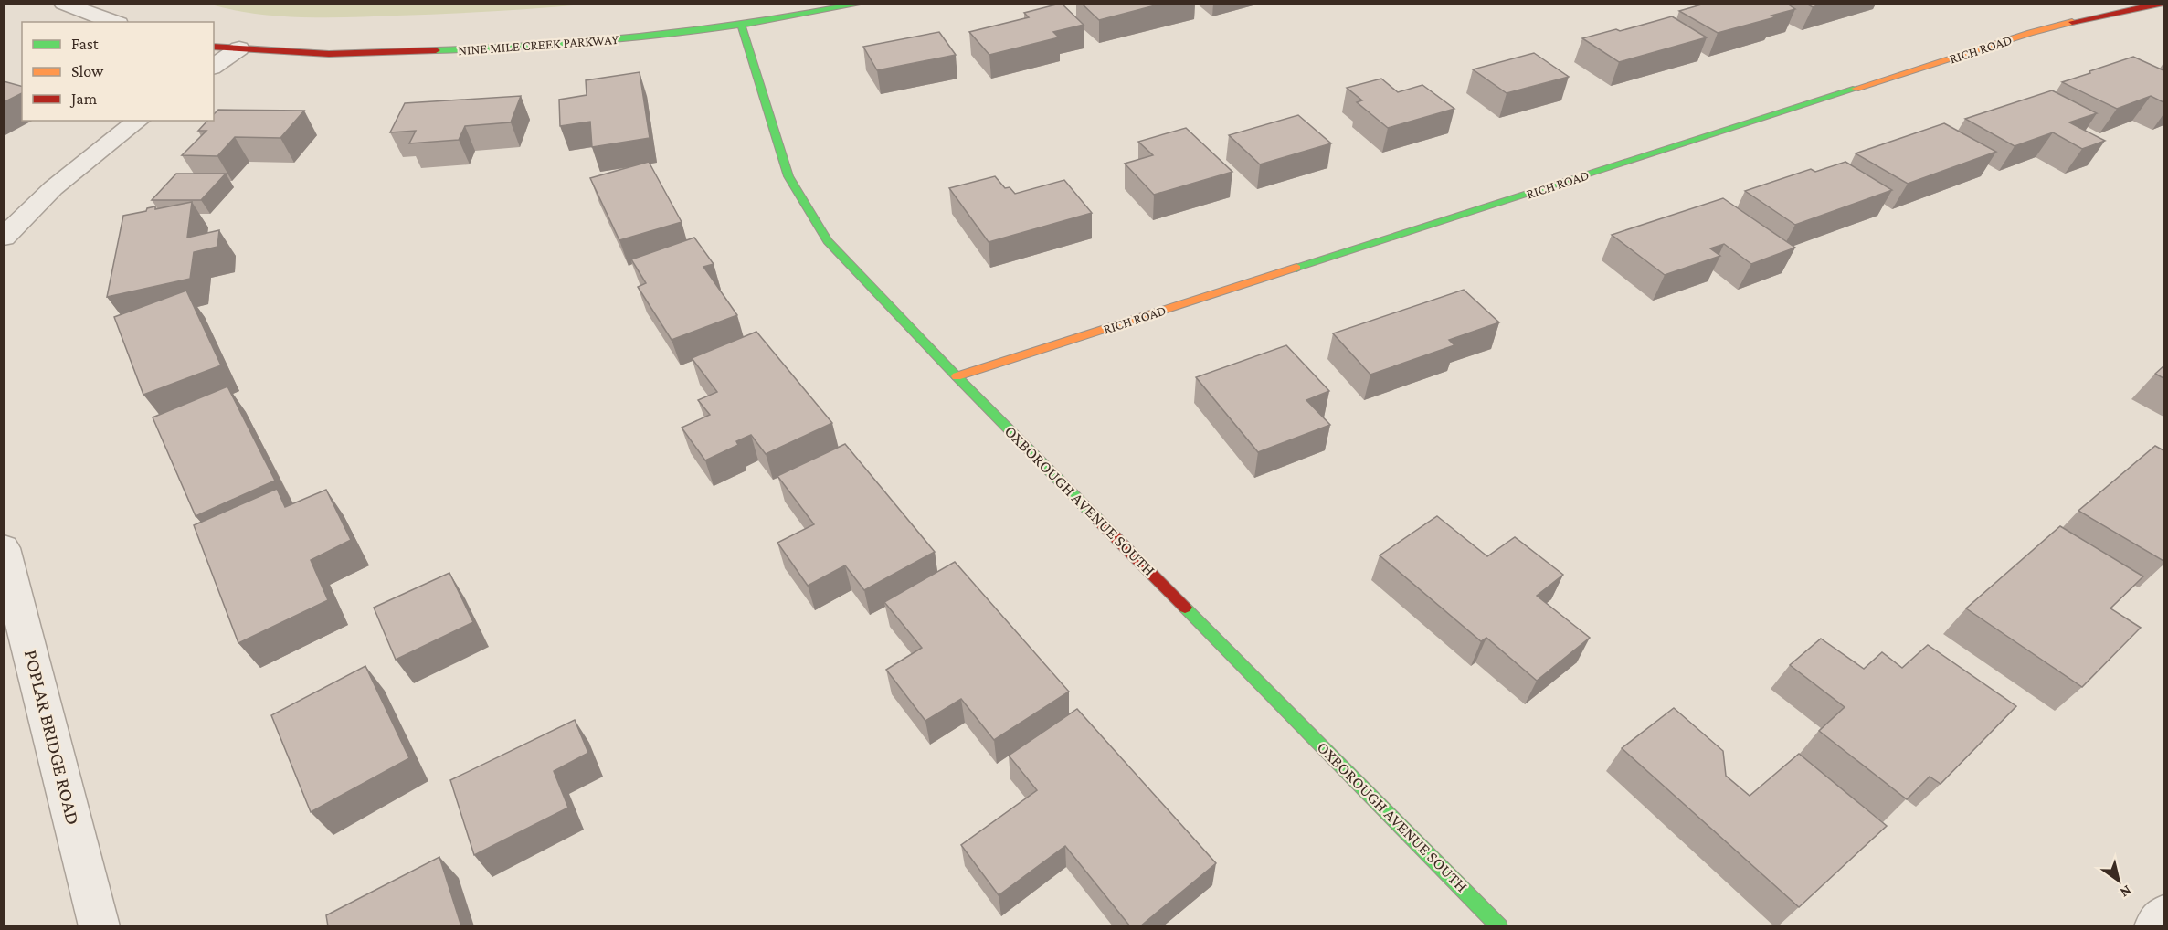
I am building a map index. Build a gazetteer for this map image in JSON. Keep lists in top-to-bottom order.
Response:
{
  "streets": {
    "street": [
      "NINE MILE CREEK PARKWAY",
      "RICH ROAD",
      "OXBOROUGH AVENUE SOUTH",
      "POPLAR BRIDGE ROAD"
    ]
  },
  "crossings": [
    ["NINE MILE CREEK PARKWAY", "OXBOROUGH AVENUE SOUTH"],
    ["RICH ROAD", "OXBOROUGH AVENUE SOUTH"]
  ],
  "legend": ["Fast", "Slow", "Jam"],
  "north": "bottom right"
}
